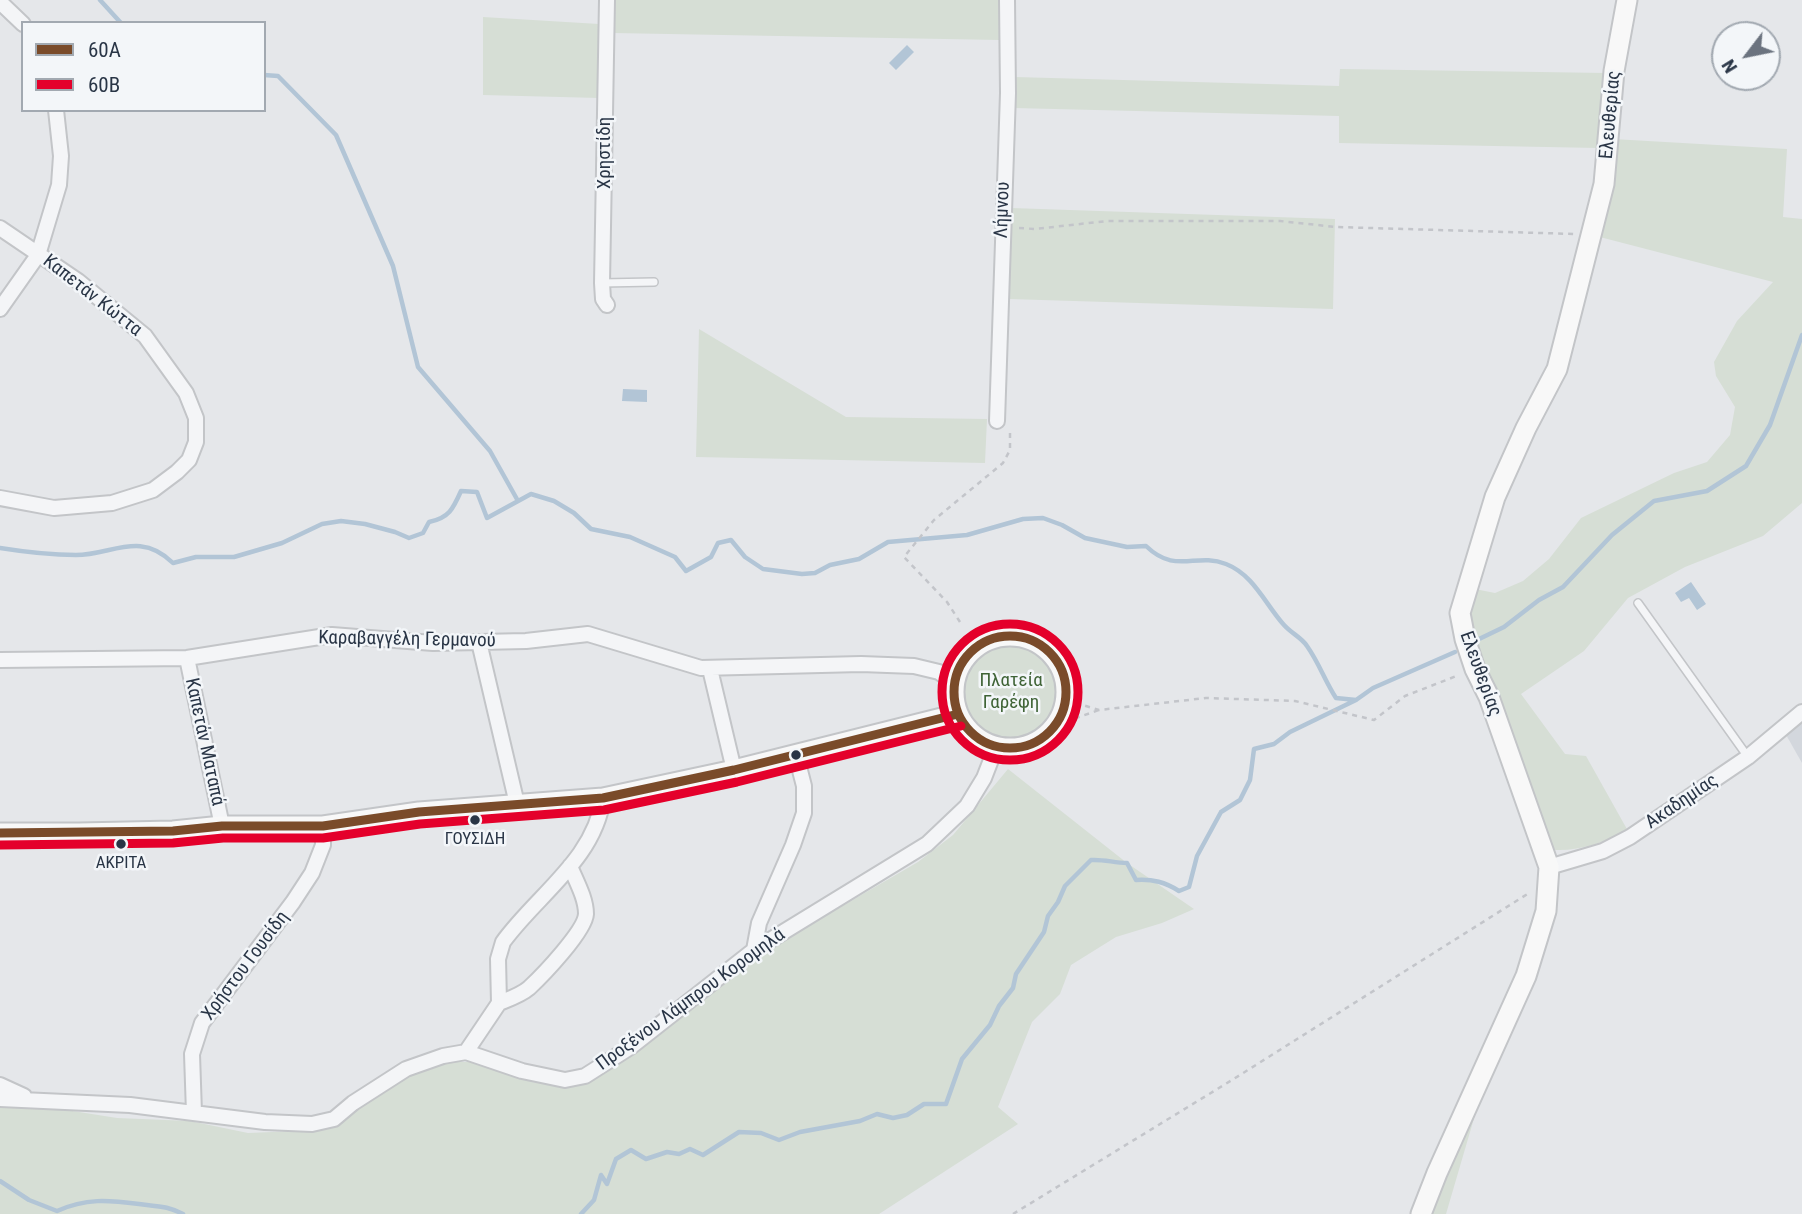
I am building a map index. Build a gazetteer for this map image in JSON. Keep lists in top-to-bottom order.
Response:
{
  "streets": {
    "street": [
      "Ελευθερίας",
      "Χρηστίδη",
      "Λήμνου",
      "Καπετάν Κώττα",
      "Καραβαγγέλη Γερμανού",
      "Καπετάν Ματαπά",
      "Ακαδημίας",
      "Χρήστου Γουσίδη",
      "Προξένου Λάμπρου Κορομηλά"
    ]
  },
  "crossings": [
    ["Ελευθερίας", "Ακαδημίας"],
    ["Καραβαγγέλη Γερμανού", "Καπετάν Ματαπά"],
    ["Καραβαγγέλη Γερμανού", "Προξένου Λάμπρου Κορομηλά"]
  ],
  "parks": ["Πλατεία Γαρέφη"],
  "places": ["ΓΟΥΣΙΔΗ", "ΑΚΡΙΤΑ"],
  "lines": ["transit line 60Β", "transit line 60Α"],
  "legend": ["60Α", "60Β"],
  "north": "bottom left"
}
